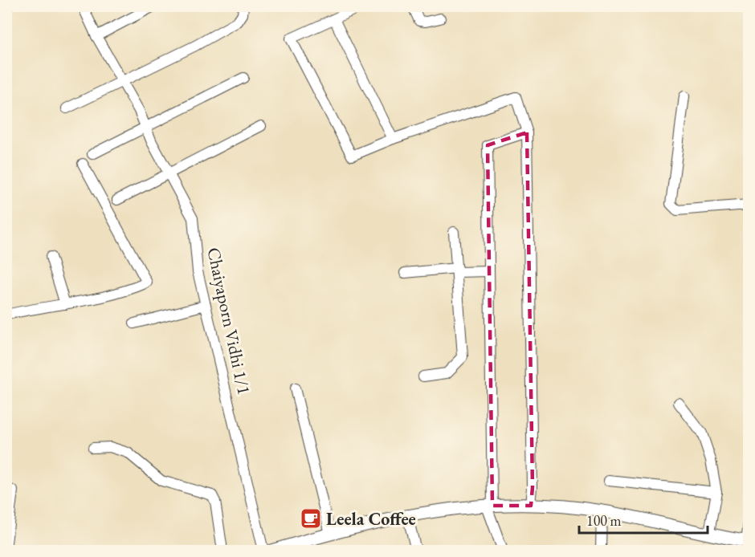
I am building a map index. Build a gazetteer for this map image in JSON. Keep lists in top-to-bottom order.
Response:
{
  "streets": {
    "street": ["Chaiyaporn Vidhi 1/1"]
  },
  "places": {
    "cafe": ["Leela Coffee"]
  },
  "scale_bar": "100 m"
}
